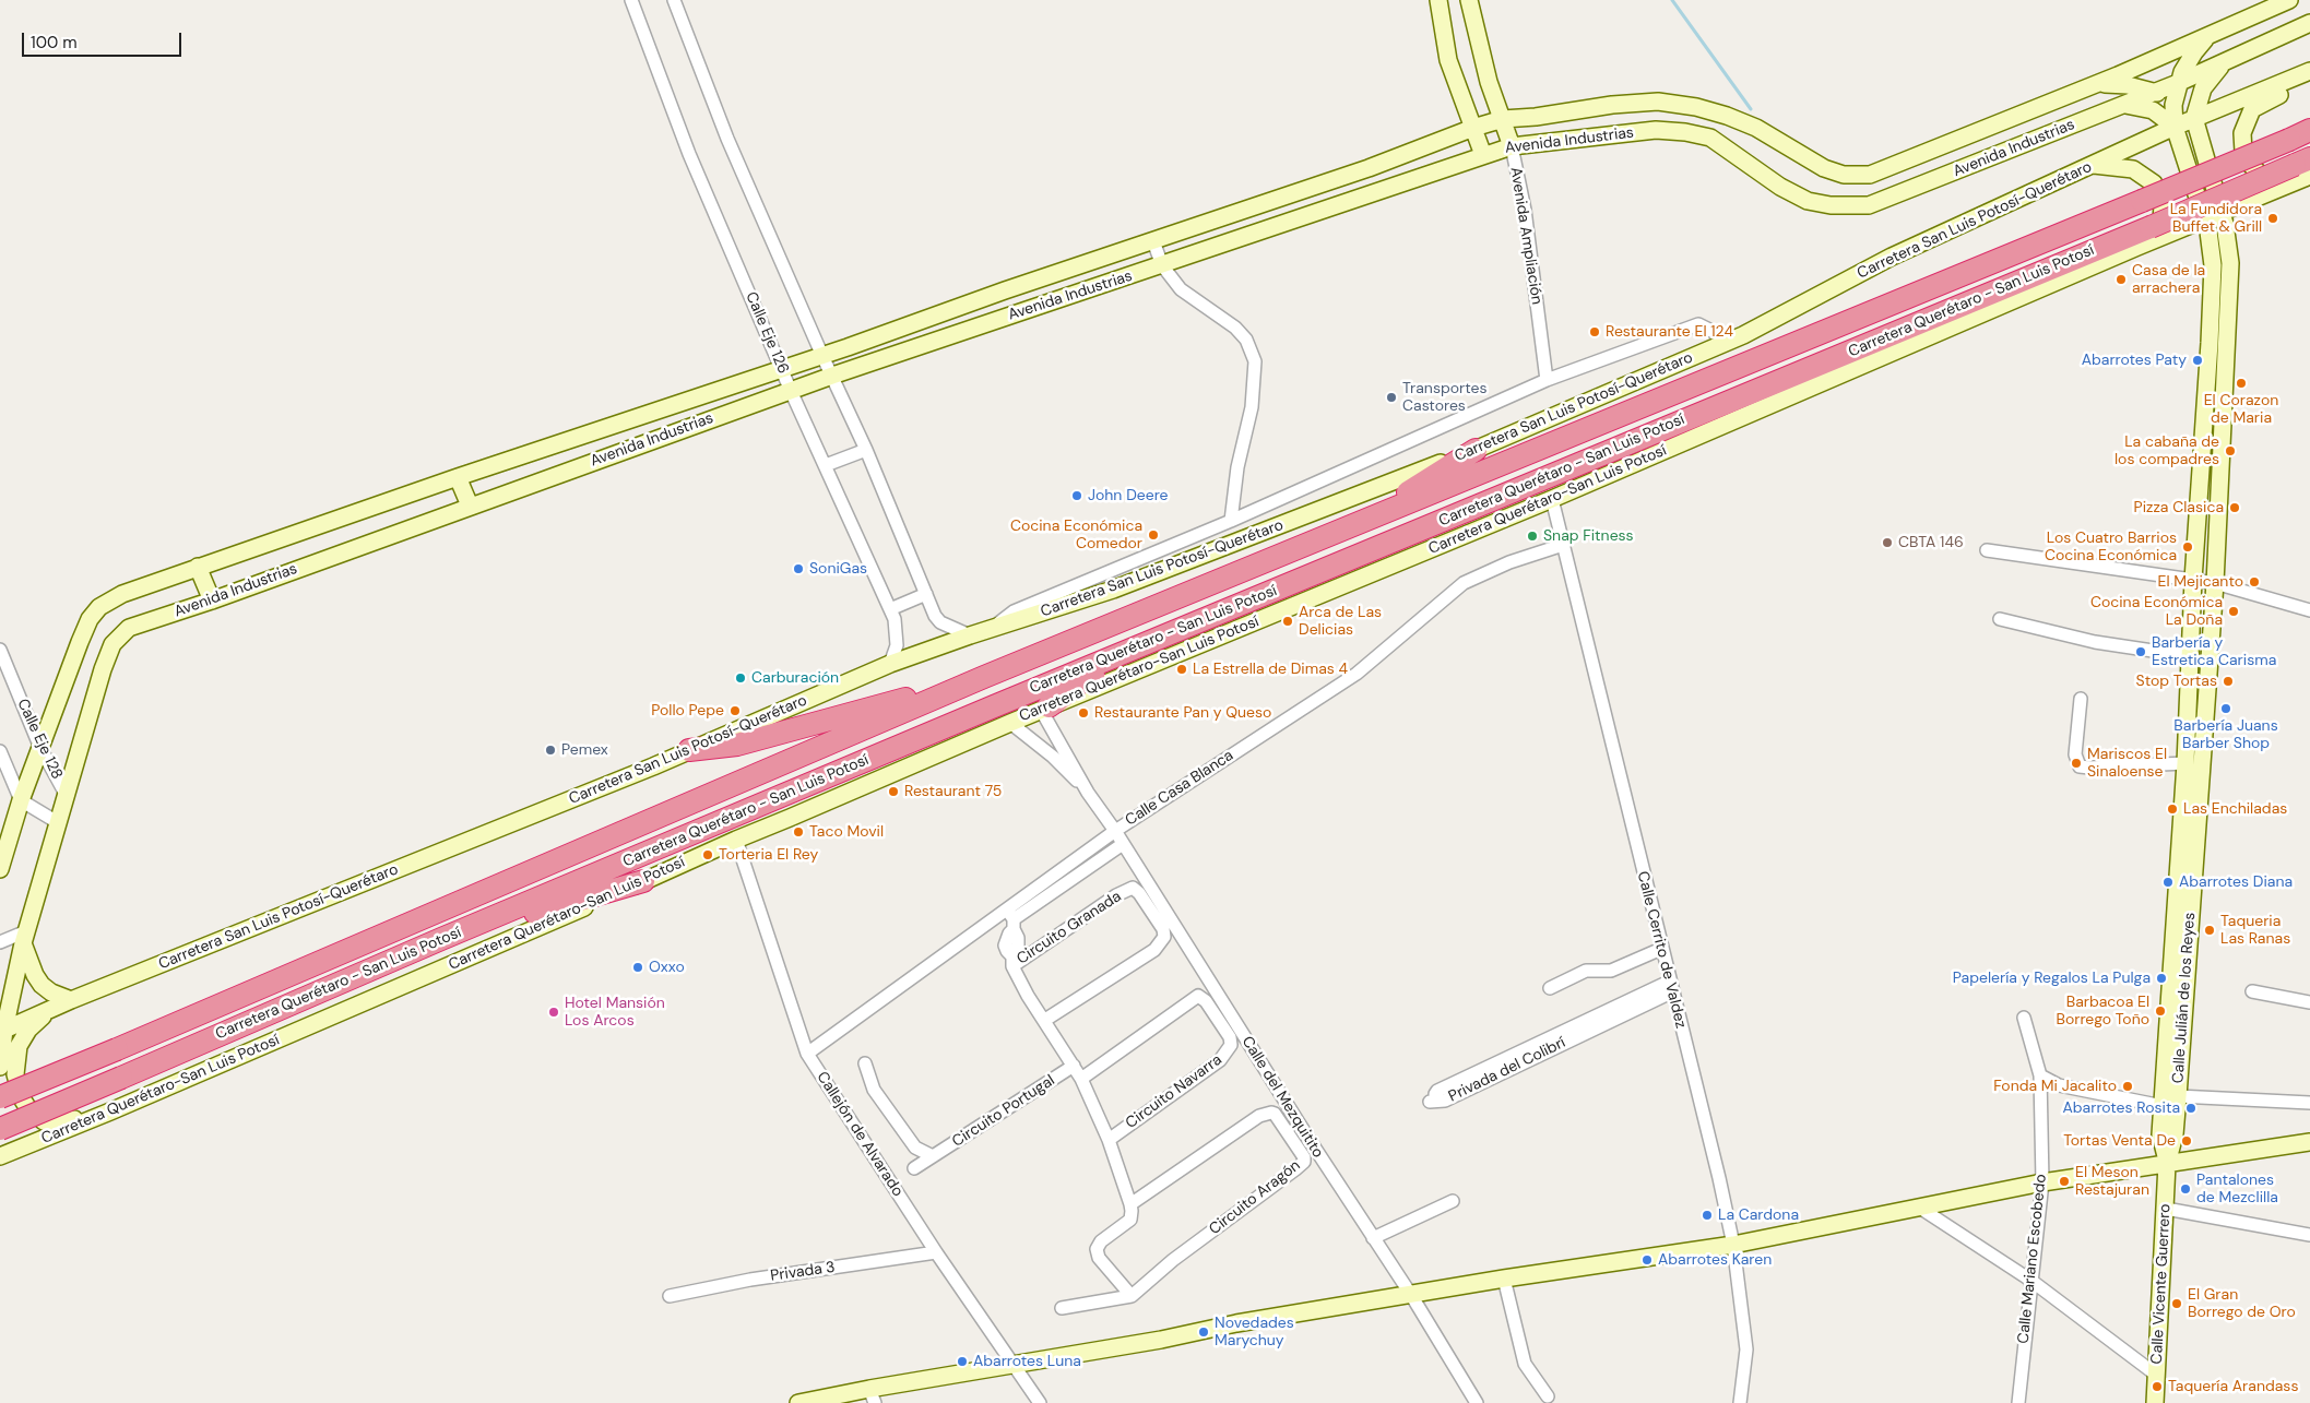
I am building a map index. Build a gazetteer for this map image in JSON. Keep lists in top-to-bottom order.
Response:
{
  "streets": {
    "highway": ["Carretera Querétaro - San Luis Potosí"],
    "main road": [
      "Avenida Industrias",
      "Carretera San Luis Potosí-Querétaro",
      "Avenida Ampliación",
      "Carretera Querétaro-San Luis Potosí",
      "Calle Julián de los Reyes",
      "Calle Vicente Guerrero"
    ],
    "street": [
      "Calle Eje 126",
      "Calle Eje 128",
      "Calle Casa Blanca",
      "Circuito Granada",
      "Calle Cerrito de Valdez",
      "Privada del Colibrí",
      "Circuito Navarra",
      "Calle del Mezquitito",
      "Circuito Portugal",
      "Callejón de Alvarado",
      "Circuito Aragón",
      "Calle Mariano Escobedo",
      "Privada 3"
    ]
  },
  "crossings": [
    ["Avenida Industrias", "Carretera San Luis Potosí-Querétaro"],
    ["Avenida Industrias", "Avenida Ampliación"],
    ["Avenida Industrias", "Calle Eje 126"],
    ["Avenida Industrias", "Calle Eje 128"],
    ["Avenida Industrias", "Calle Julián de los Reyes"],
    ["Carretera San Luis Potosí-Querétaro", "Calle Eje 126"],
    ["Carretera San Luis Potosí-Querétaro", "Calle Julián de los Reyes"],
    ["Carretera Querétaro - San Luis Potosí", "Carretera Querétaro-San Luis Potosí"],
    ["Carretera Querétaro-San Luis Potosí", "Calle Cerrito de Valdez"],
    ["Carretera Querétaro-San Luis Potosí", "Calle Julián de los Reyes"],
    ["Carretera Querétaro-San Luis Potosí", "Calle del Mezquitito"],
    ["Carretera Querétaro-San Luis Potosí", "Callejón de Alvarado"],
    ["Calle Casa Blanca", "Calle Cerrito de Valdez"],
    ["Calle Casa Blanca", "Calle del Mezquitito"],
    ["Calle Casa Blanca", "Callejón de Alvarado"],
    ["Calle Cerrito de Valdez", "Privada del Colibrí"],
    ["Calle Julián de los Reyes", "Calle Vicente Guerrero"],
    ["Callejón de Alvarado", "Privada 3"]
  ],
  "places": [
    "La Fundidora Buffet & Grill",
    "Casa de la arrachera",
    "Restaurante El 124",
    "Abarrotes Paty",
    "El Corazon de Maria",
    "Transportes Castores",
    "La cabaña de los compadres",
    "John Deere",
    "Pizza Clasica",
    "Cocina Económica Comedor",
    "Snap Fitness",
    "CBTA 146",
    "Los Cuatro Barrios Cocina Económica",
    "SoniGas",
    "El Mejicanto",
    "Cocina Económica La Doña",
    "Arca de Las Delicias",
    "Barbería y Estretica Carisma",
    "La Estrella de Dimas 4",
    "Carburación",
    "Stop Tortas",
    "Barbería Juans Barber Shop",
    "Pollo Pepe",
    "Restaurante Pan y Queso",
    "Pemex",
    "Mariscos El Sinaloense",
    "Restaurant 75",
    "Las Enchiladas",
    "Taco Movil",
    "Torteria El Rey",
    "Abarrotes Diana",
    "Taqueria Las Ranas",
    "Oxxo",
    "Papelería y Regalos La Pulga",
    "Barbacoa El Borrego Toño",
    "Hotel Mansión Los Arcos",
    "Fonda Mi Jacalito",
    "Abarrotes Rosita",
    "Tortas Venta De",
    "El Meson Restajuran",
    "Pantalones de Mezclilla",
    "La Cardona",
    "Abarrotes Karen",
    "El Gran Borrego de Oro",
    "Novedades Marychuy",
    "Abarrotes Luna",
    "Taquería Arandass"
  ],
  "scale_bar": "100 m"
}
